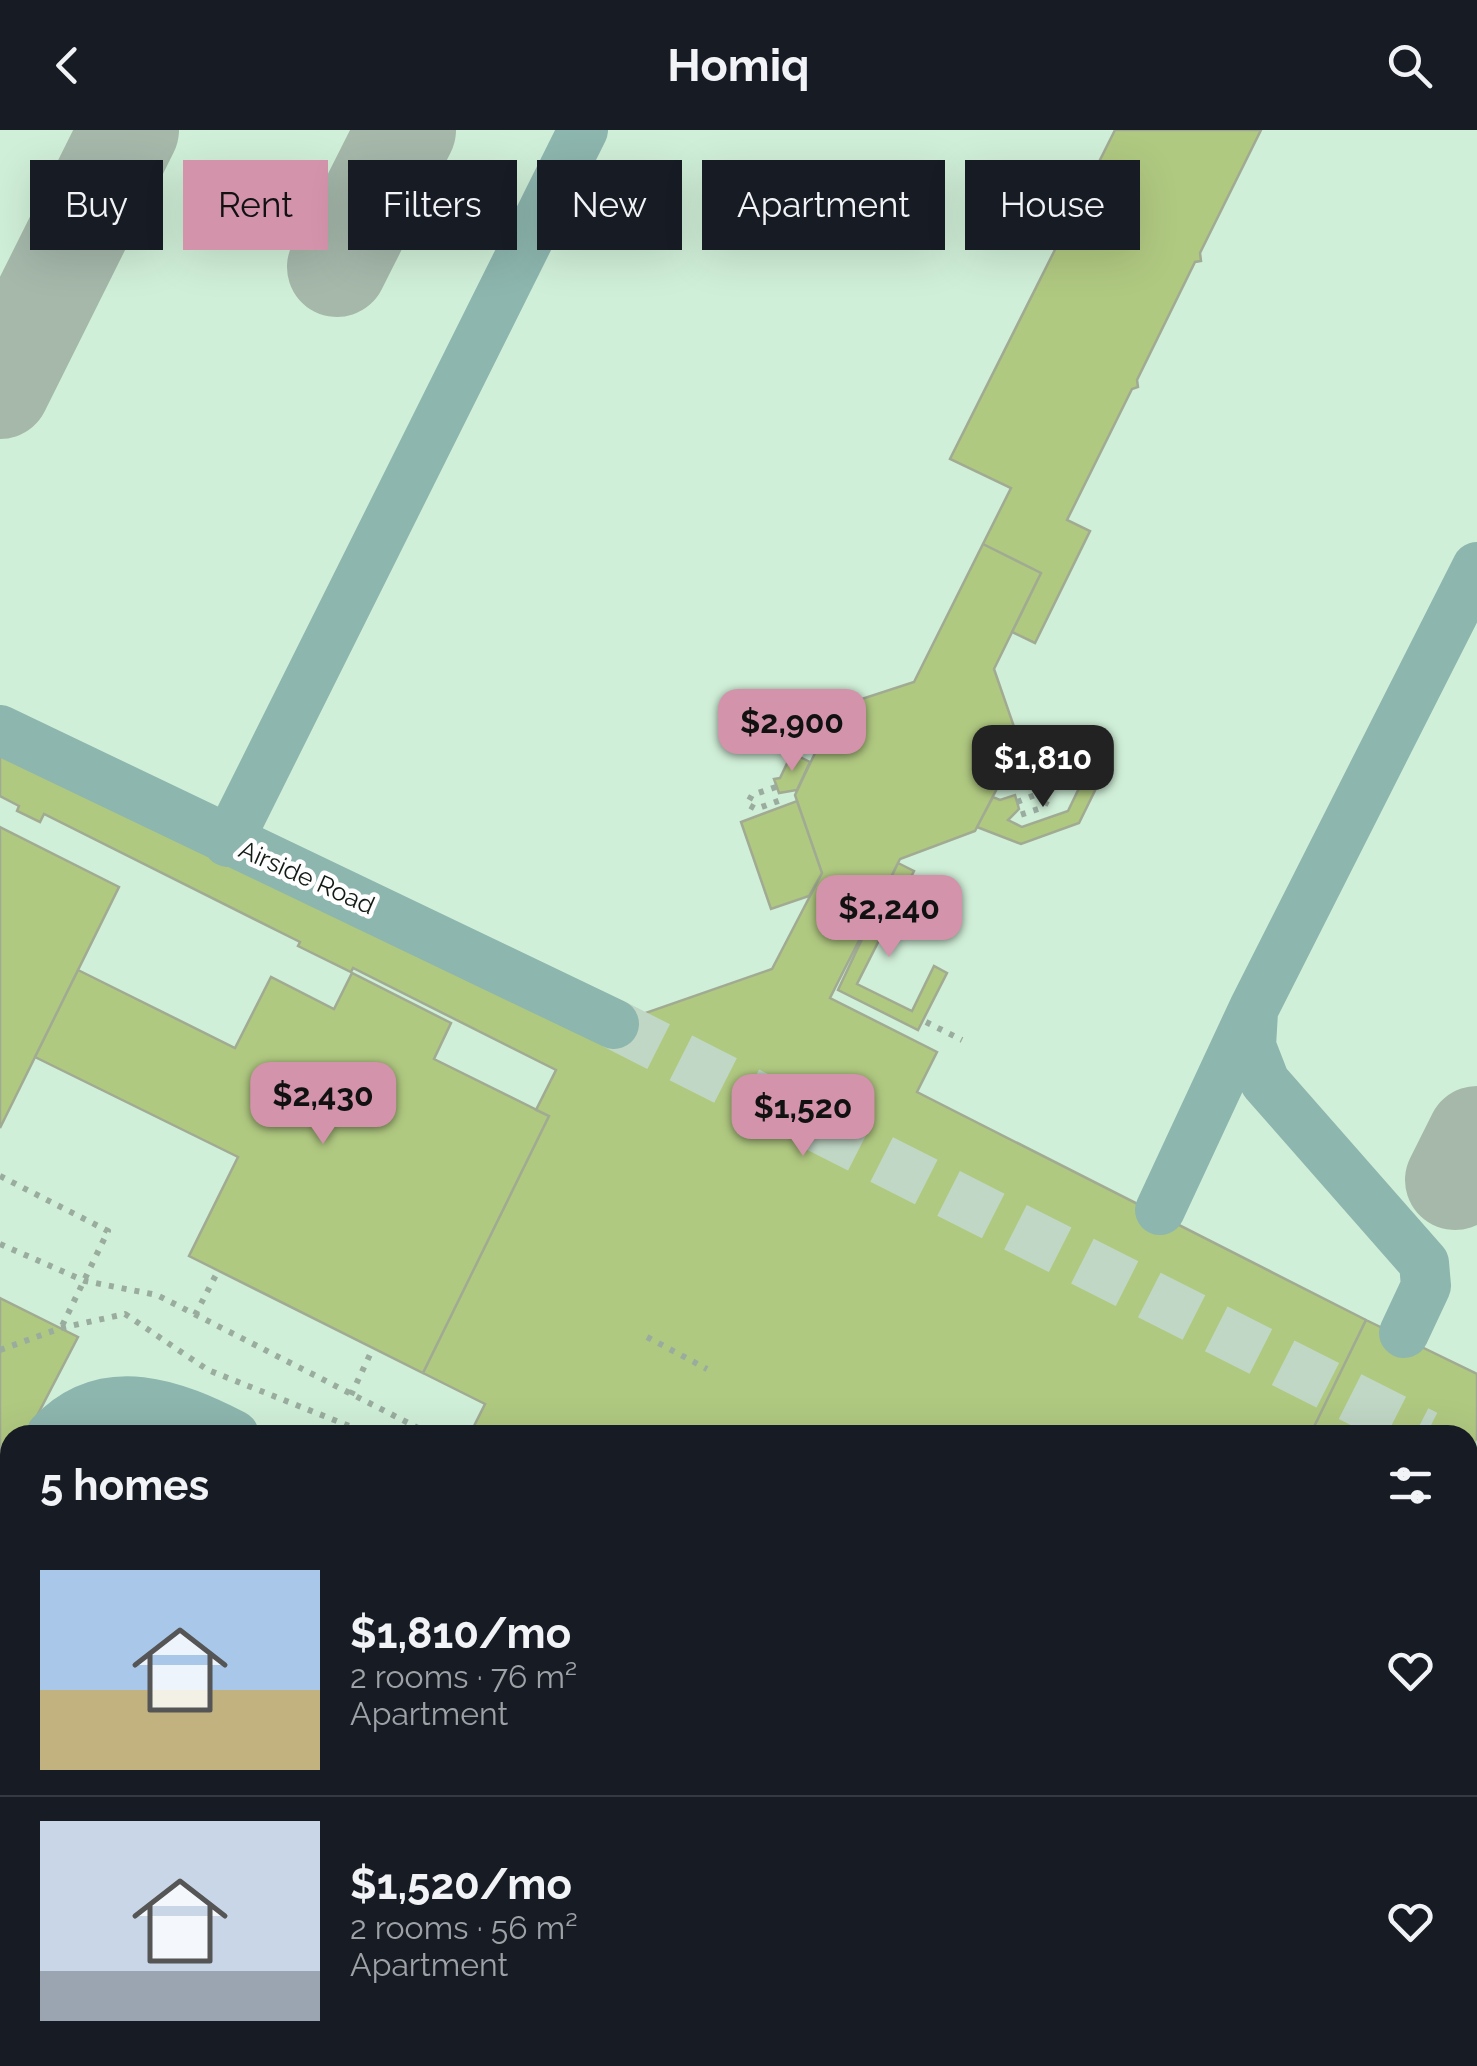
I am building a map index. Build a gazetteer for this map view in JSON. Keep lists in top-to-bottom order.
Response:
{
  "streets": {
    "street": ["Airside Road"]
  },
  "page": {
    "header": "Homiq",
    "chip": [
      "Buy",
      "Rent",
      "Filters",
      "New",
      "Apartment",
      "House"
    ],
    "price": [
      "$2,900",
      "$1,810",
      "$2,240",
      "$2,430",
      "$1,520"
    ],
    "heading": "5 homes",
    "list": [
      {
        "name": "$1,810/mo",
        "note": "2 rooms · 76 m² · Apartment"
      },
      {
        "name": "$1,520/mo",
        "note": "2 rooms · 56 m² · Apartment"
      }
    ]
  }
}
